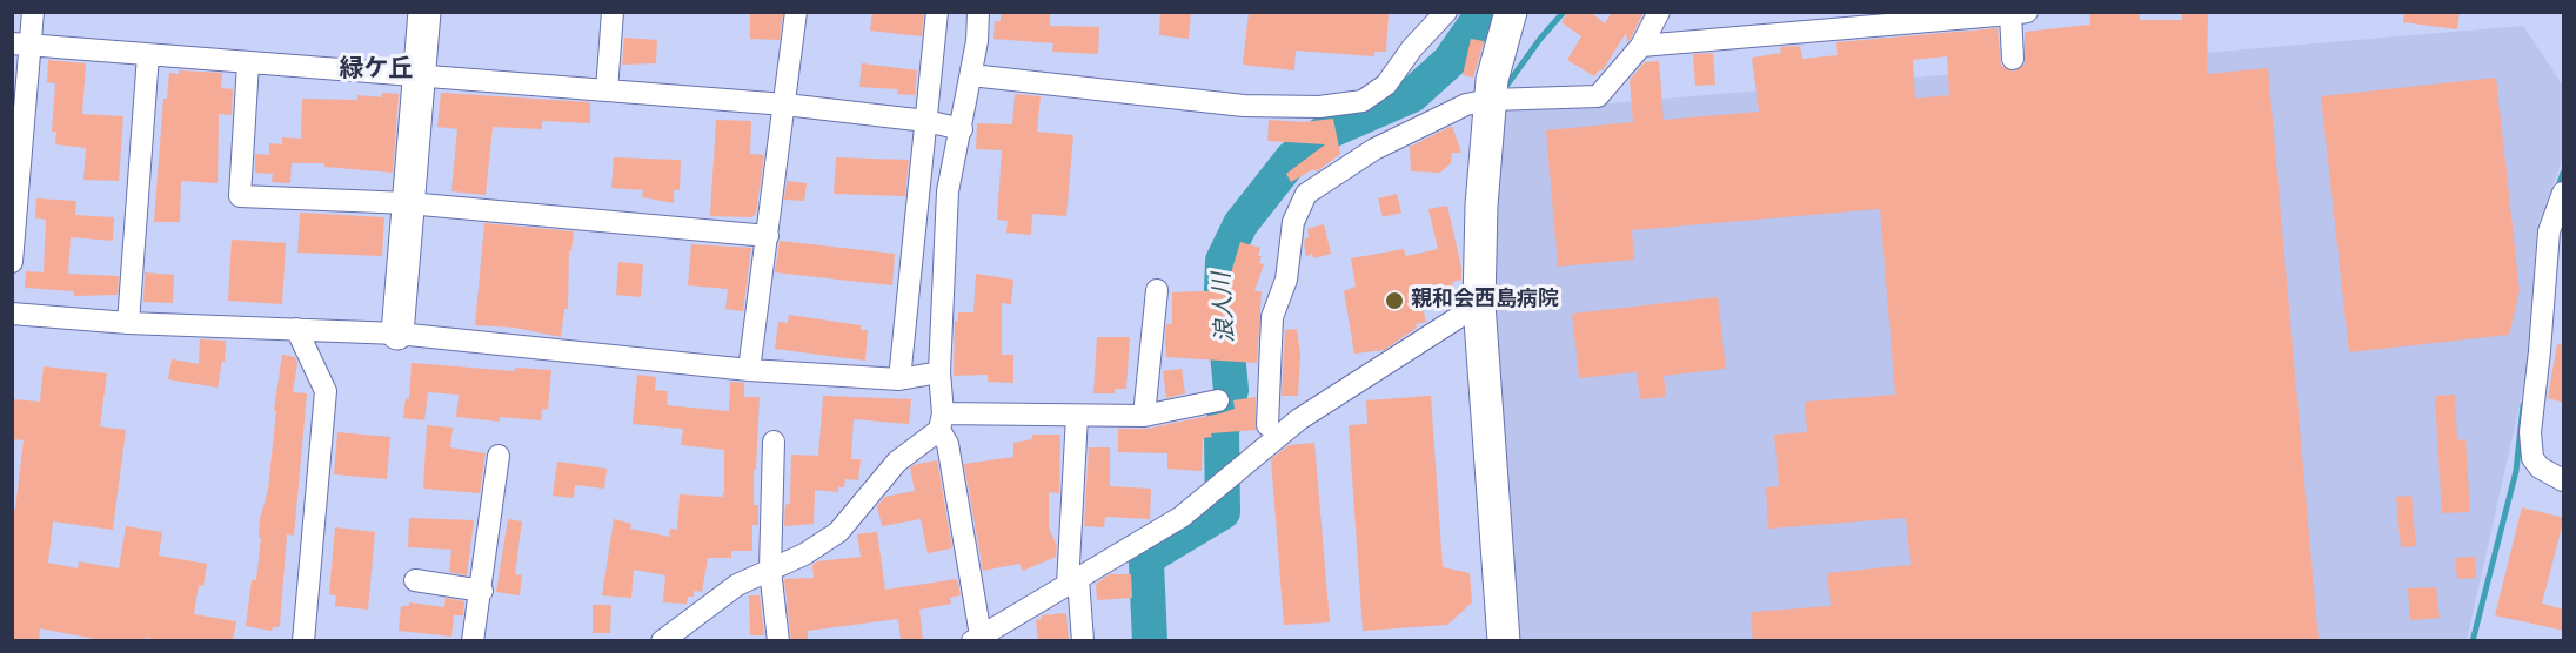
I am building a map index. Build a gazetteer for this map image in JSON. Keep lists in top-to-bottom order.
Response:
{
  "districts": ["緑ケ丘"],
  "water": ["浪人川"],
  "places": ["親和会西島病院"]
}
